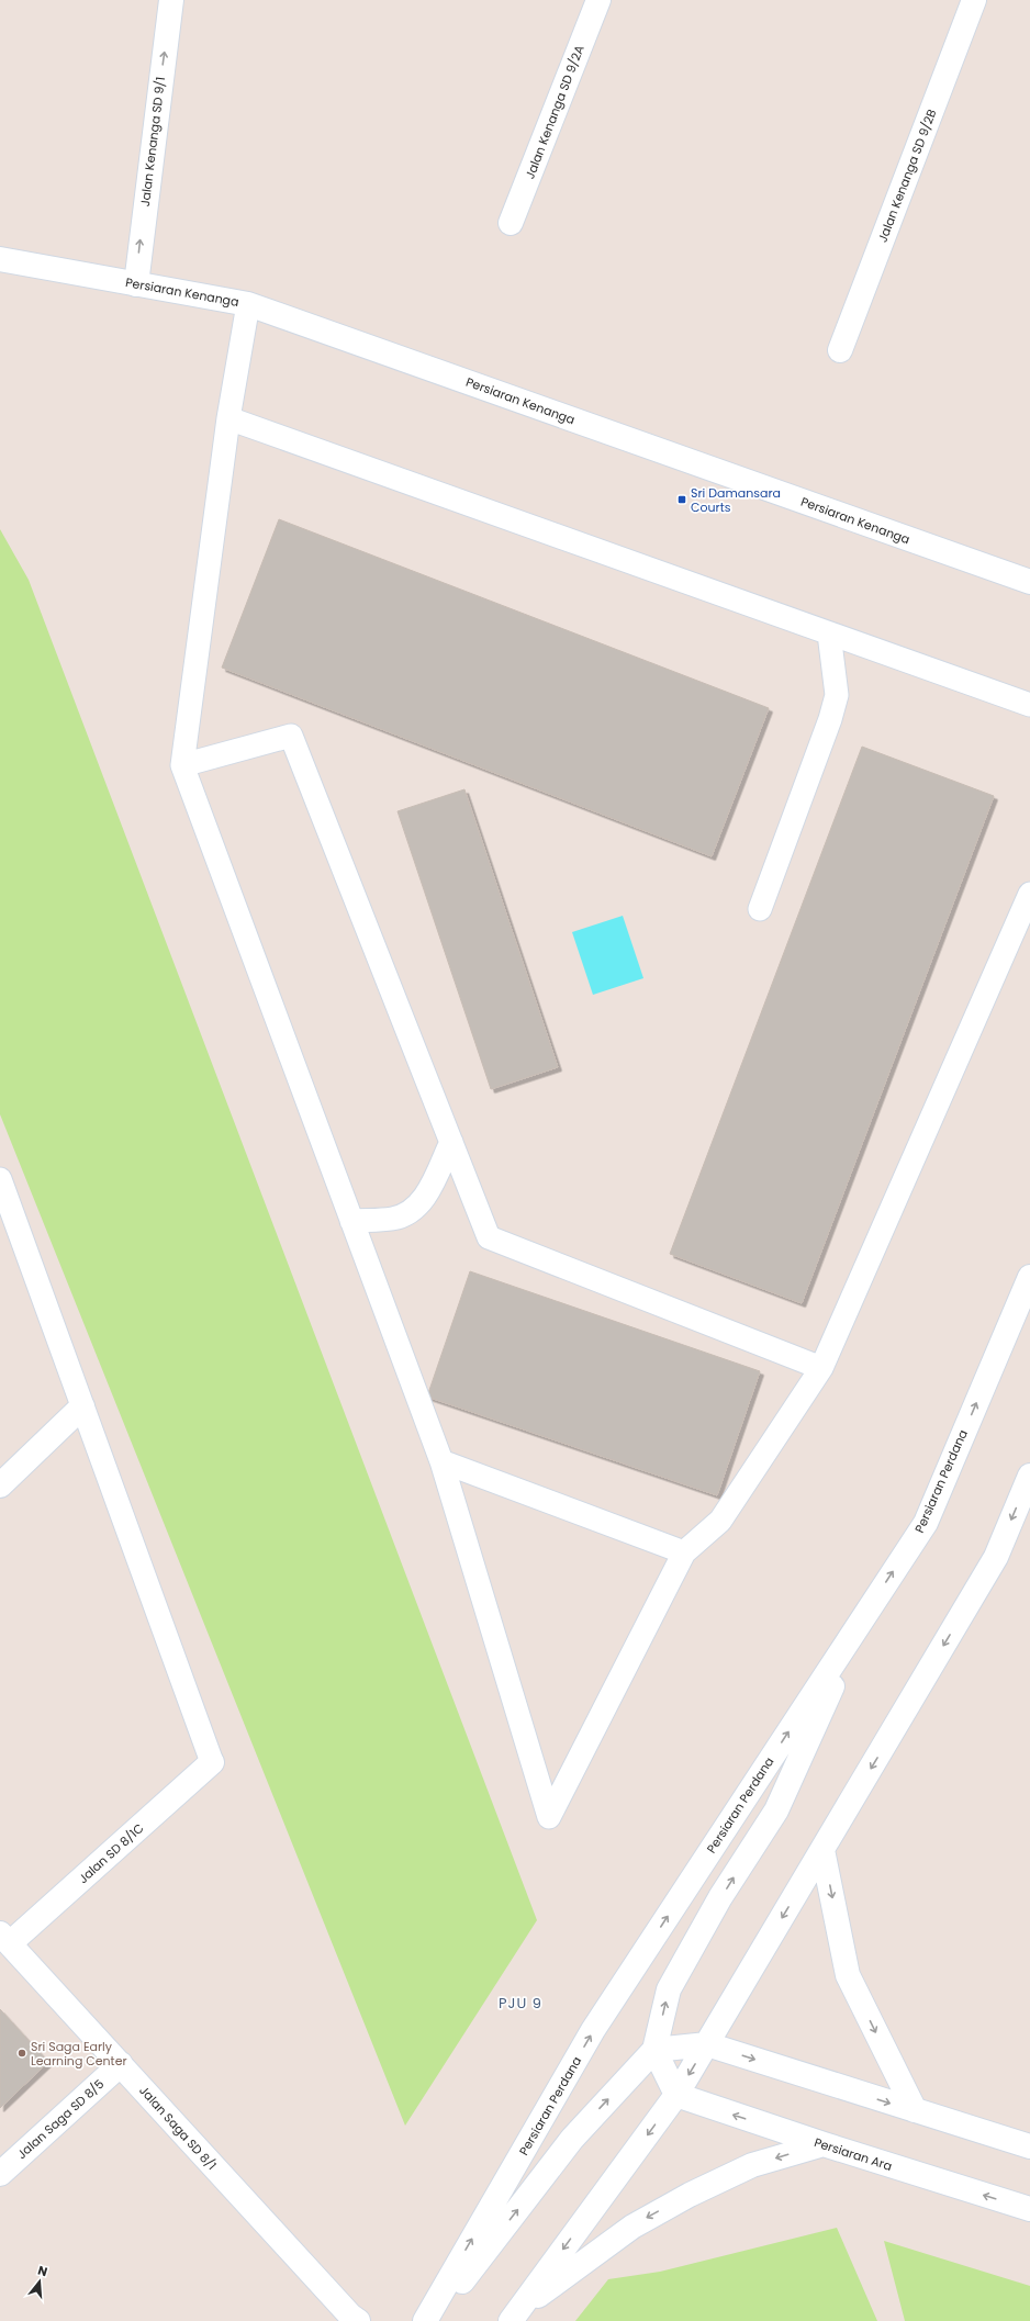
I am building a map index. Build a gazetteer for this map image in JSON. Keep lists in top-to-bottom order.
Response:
{
  "streets": {
    "main road": [
      "Jalan Kenanga SD 9/2A",
      "Jalan Kenanga SD 9/1",
      "Jalan Kenanga SD 9/2B",
      "Persiaran Kenanga",
      "Persiaran Perdana",
      "Jalan SD 8/1C",
      "Jalan Saga SD 8/5",
      "Jalan Saga SD 8/1",
      "Persiaran Ara"
    ]
  },
  "crossings": [
    ["Jalan Kenanga SD 9/1", "Persiaran Kenanga"],
    ["Jalan SD 8/1C", "Jalan Saga SD 8/1"],
    ["Jalan Saga SD 8/5", "Jalan Saga SD 8/1"]
  ],
  "one_way": ["Jalan Kenanga SD 9/1"],
  "districts": ["PJU 9"],
  "places": {
    "transit": ["Sri Damansara Courts"],
    "other": ["Sri Saga Early Learning Center"]
  },
  "north": "top"
}
